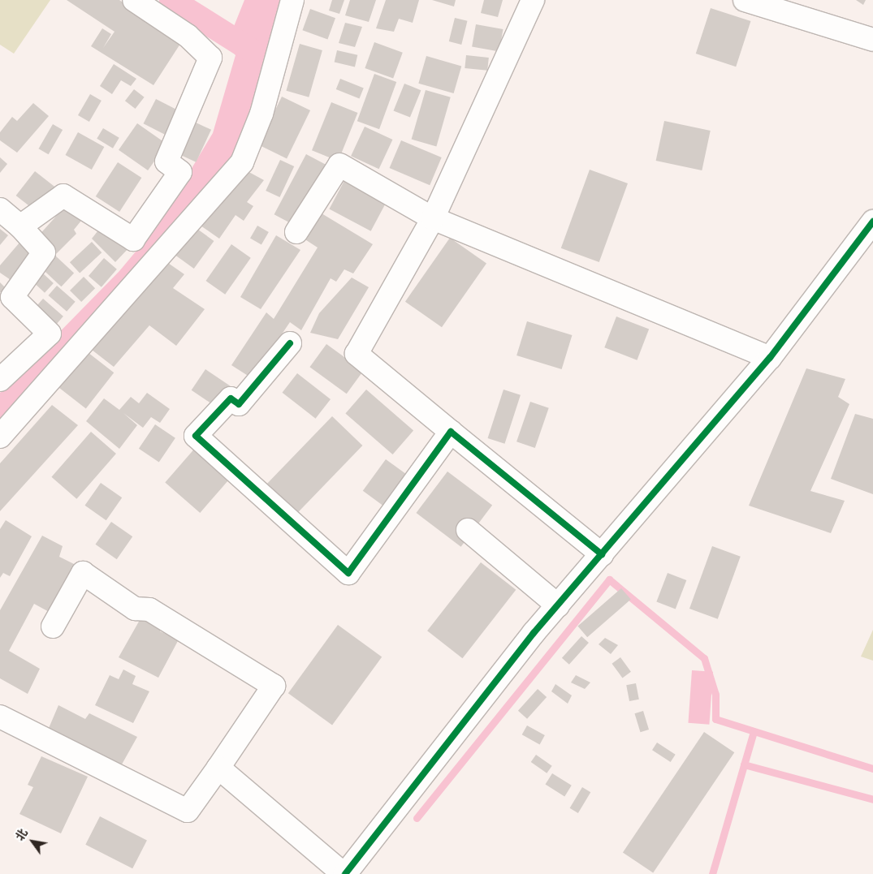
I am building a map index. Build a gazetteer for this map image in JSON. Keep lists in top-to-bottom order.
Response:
{
  "north": "top left"
}
